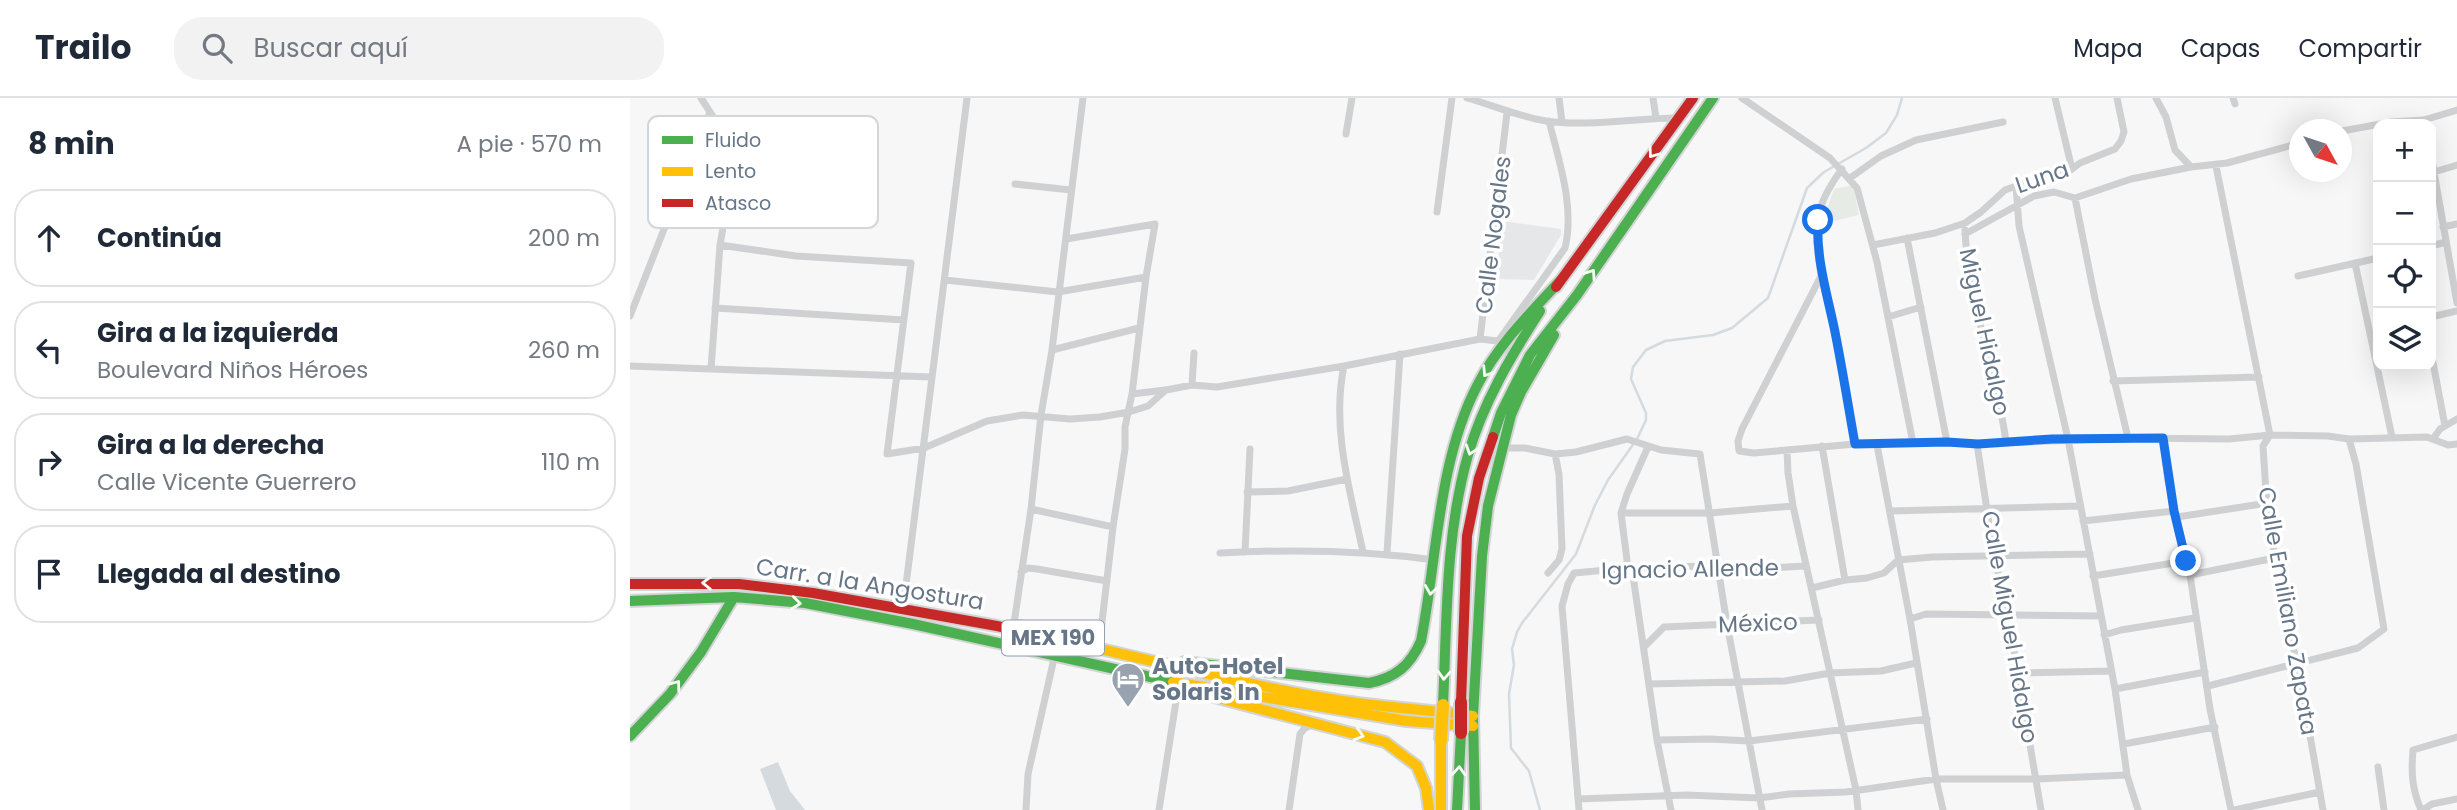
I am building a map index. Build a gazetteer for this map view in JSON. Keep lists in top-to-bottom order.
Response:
{
  "streets": {
    "main road": ["Carr. a la Angostura", "MEX 190"],
    "street": [
      "Luna",
      "Calle Nogales",
      "Miguel Hidalgo",
      "Ignacio Allende",
      "Calle Emiliano Zapata",
      "México",
      "Calle Miguel Hidalgo"
    ]
  },
  "crossings": [
    ["Luna", "Miguel Hidalgo"],
    ["Ignacio Allende", "México"]
  ],
  "places": {
    "hotel": ["Auto-Hotel Solaris In"]
  },
  "legend": ["Fluido", "Lento", "Atasco"],
  "north": "bottom right",
  "page": {
    "header": "Trailo",
    "search": "Buscar aquí",
    "nav": ["Mapa", "Capas", "Compartir"],
    "heading": ["8 min", "A pie · 570 m"],
    "map_buttons": ["+", "−"],
    "list": [
      ["Continúa", "200 m"],
      ["Gira a la izquierda", "Boulevard Niños Héroes", "260 m"],
      ["Gira a la derecha", "Calle Vicente Guerrero", "110 m"],
      "Llegada al destino"
    ]
  }
}
